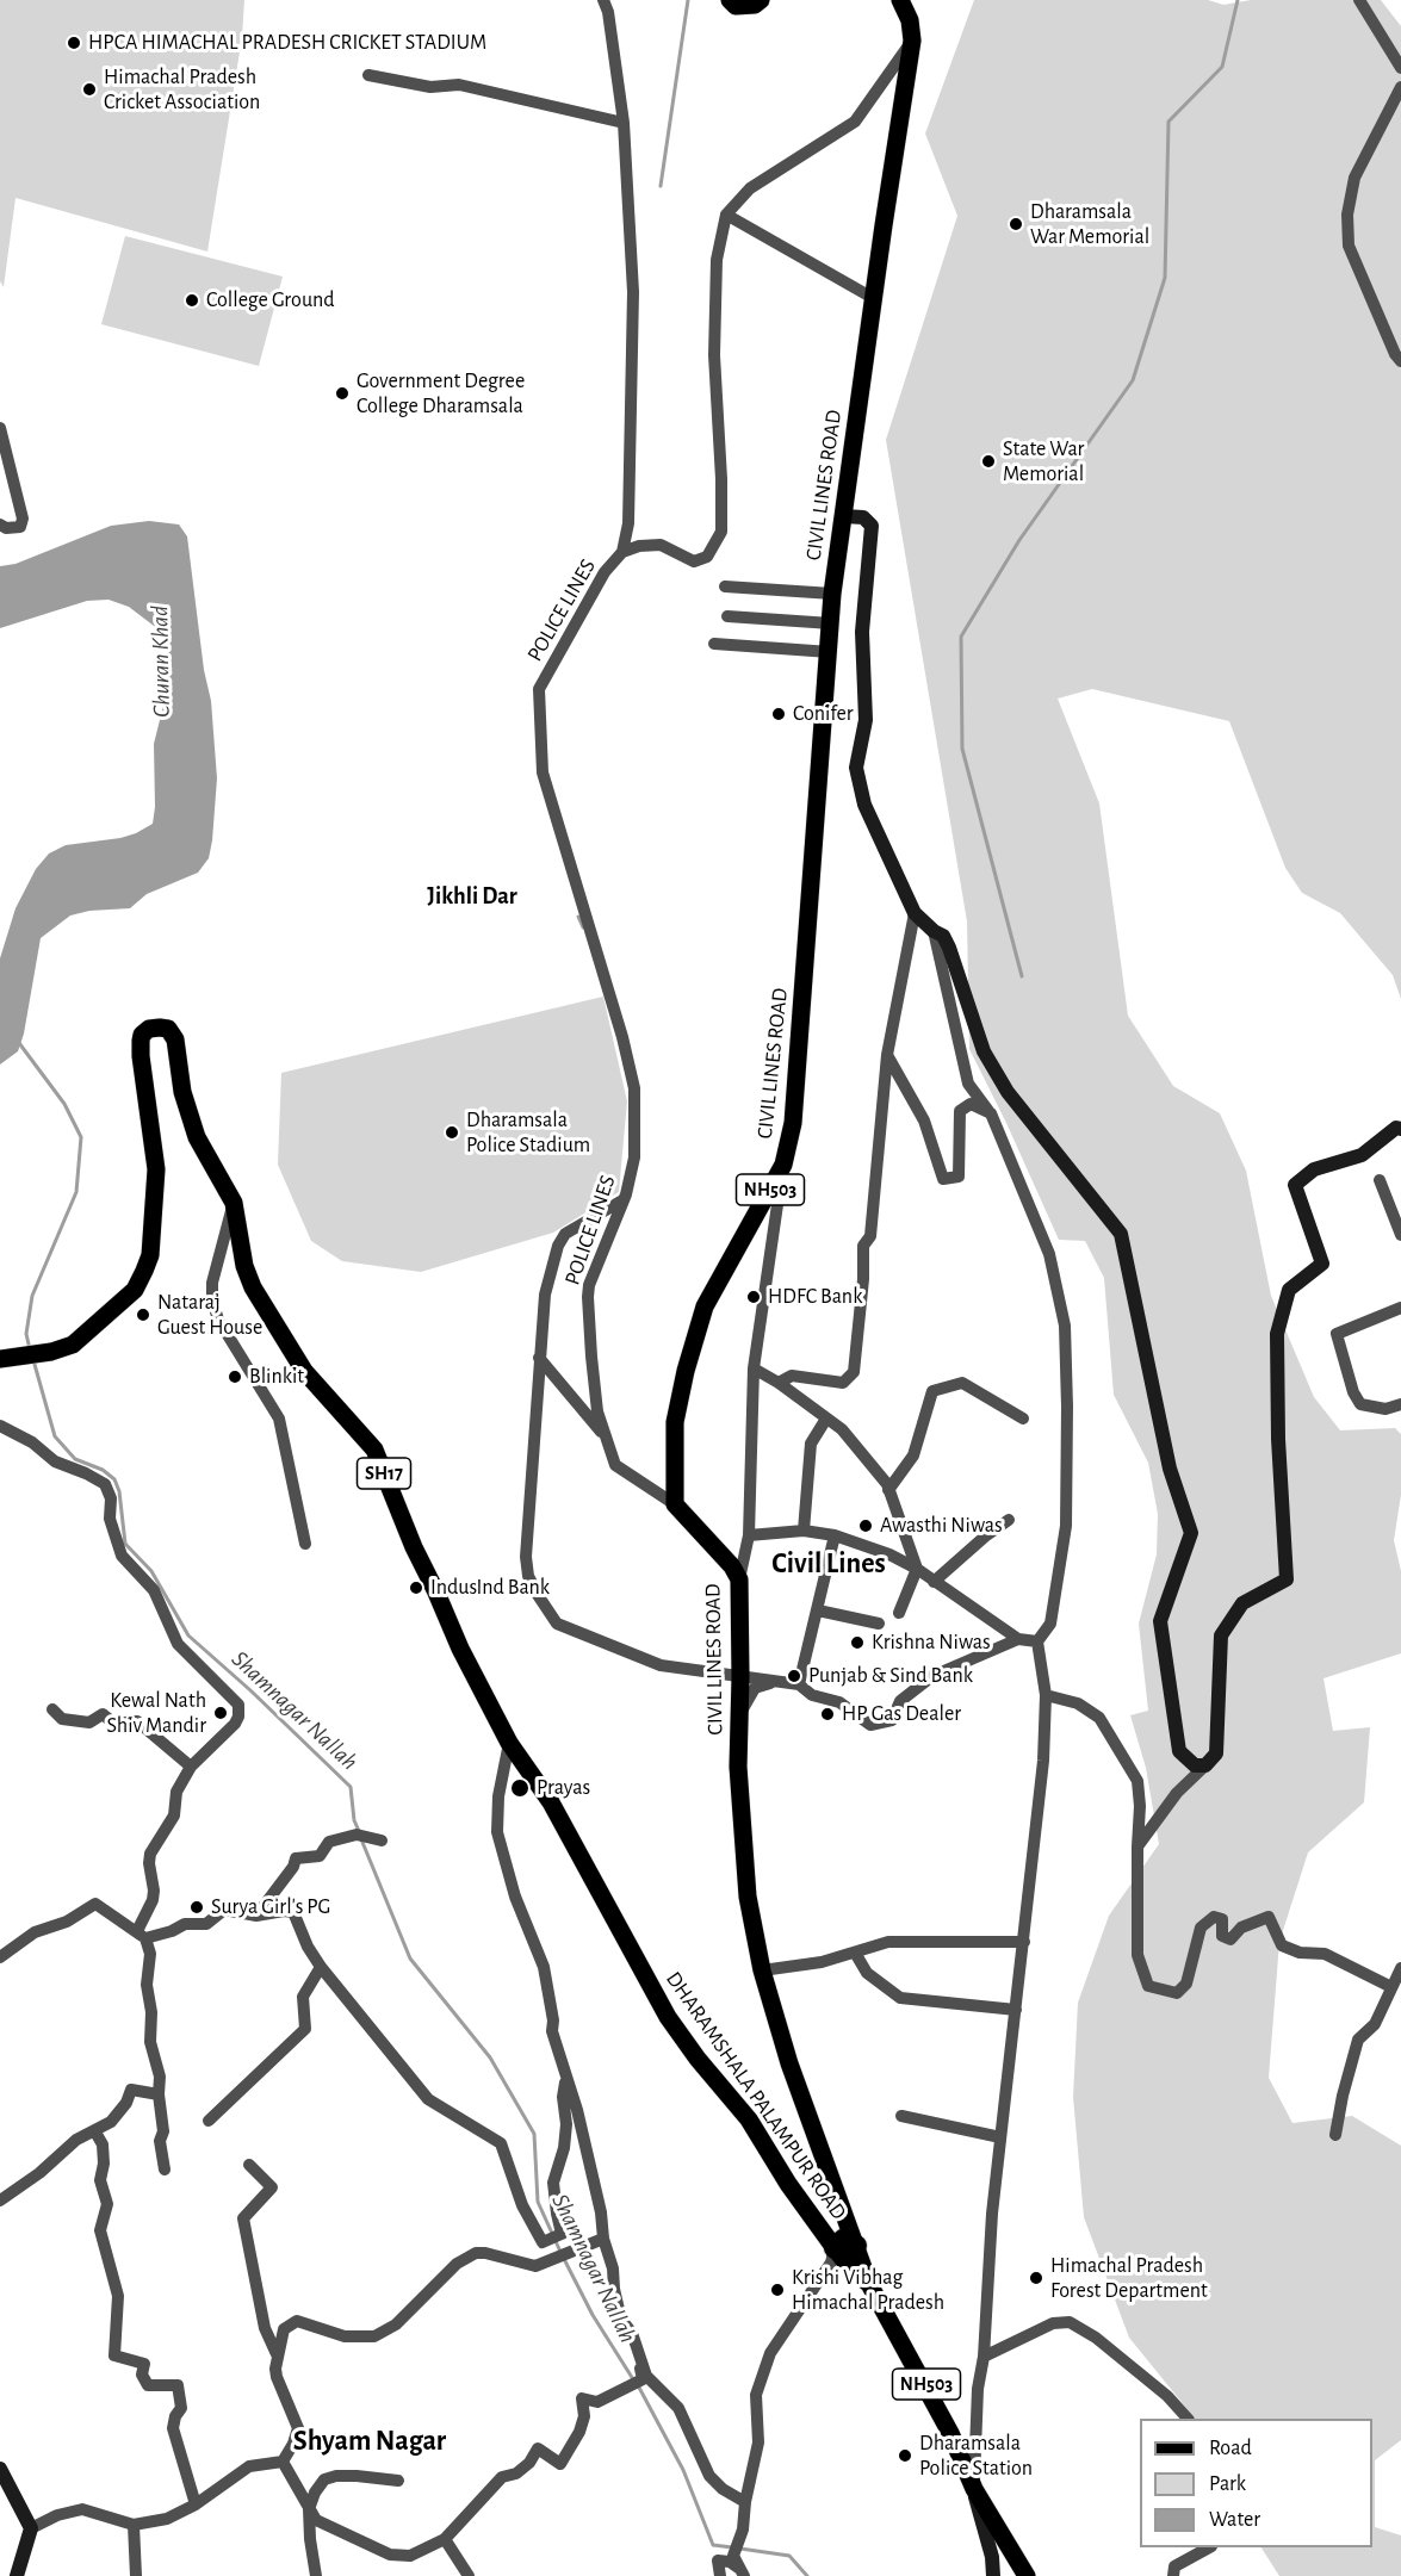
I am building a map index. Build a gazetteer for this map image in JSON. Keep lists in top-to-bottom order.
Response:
{
  "streets": {
    "main road": [
      "CIVIL LINES ROAD",
      "NH503",
      "SH17",
      "DHARAMSHALA PALAMPUR ROAD"
    ],
    "street": ["POLICE LINES"]
  },
  "crossings": [
    ["CIVIL LINES ROAD", "POLICE LINES"],
    ["CIVIL LINES ROAD", "NH503"],
    ["CIVIL LINES ROAD", "DHARAMSHALA PALAMPUR ROAD"],
    ["NH503", "DHARAMSHALA PALAMPUR ROAD"]
  ],
  "districts": ["Jikhli Dar", "Civil Lines", "Shyam Nagar"],
  "water": ["Churan Khad", "Shamnagar Nallah"],
  "places": [
    "HPCA HIMACHAL PRADESH CRICKET STADIUM",
    "Himachal Pradesh Cricket Association",
    "Dharamsala War Memorial",
    "College Ground",
    "Government Degree College Dharamsala",
    "State War Memorial",
    "Conifer",
    "Dharamsala Police Stadium",
    "HDFC Bank",
    "Nataraj Guest House",
    "Blinkit",
    "Awasthi Niwas",
    "IndusInd Bank",
    "Krishna Niwas",
    "Punjab & Sind Bank",
    "Kewal Nath Shiv Mandir",
    "HP Gas Dealer",
    "Prayas",
    "Surya Girl's PG",
    "Himachal Pradesh Forest Department",
    "Krishi Vibhag Himachal Pradesh",
    "Dharamsala Police Station"
  ],
  "legend": ["Road", "Park", "Water"]
}
